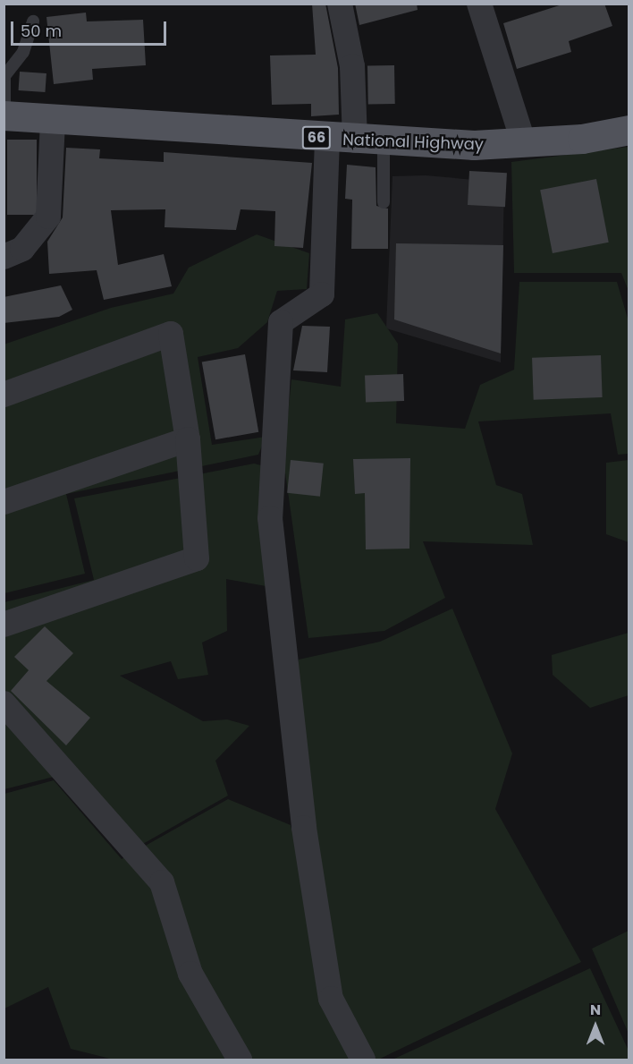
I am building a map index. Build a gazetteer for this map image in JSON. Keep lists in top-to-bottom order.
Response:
{
  "streets": {
    "main road": ["66", "National Highway"]
  },
  "scale_bar": "50 m",
  "north": "top"
}
